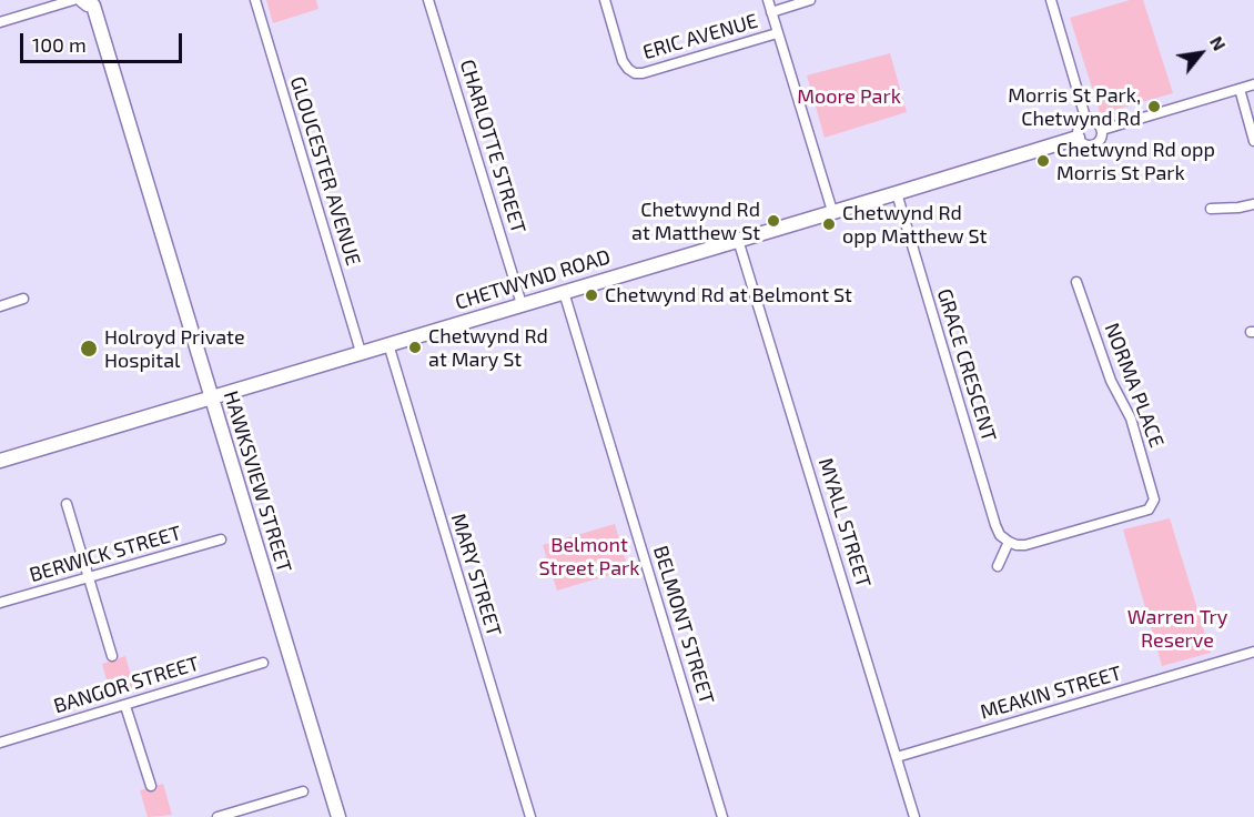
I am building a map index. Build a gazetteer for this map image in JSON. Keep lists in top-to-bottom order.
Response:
{
  "streets": {
    "street": [
      "ERIC AVENUE",
      "CHARLOTTE STREET",
      "GLOUCESTER AVENUE",
      "CHETWYND ROAD",
      "GRACE CRESCENT",
      "NORMA PLACE",
      "HAWKSVIEW STREET",
      "MYALL STREET",
      "BERWICK STREET",
      "MARY STREET",
      "BELMONT STREET",
      "BANGOR STREET",
      "MEAKIN STREET"
    ]
  },
  "crossings": [
    ["CHARLOTTE STREET", "CHETWYND ROAD"],
    ["GLOUCESTER AVENUE", "CHETWYND ROAD"],
    ["CHETWYND ROAD", "GRACE CRESCENT"],
    ["CHETWYND ROAD", "HAWKSVIEW STREET"],
    ["CHETWYND ROAD", "MYALL STREET"],
    ["CHETWYND ROAD", "MARY STREET"],
    ["CHETWYND ROAD", "BELMONT STREET"],
    ["GRACE CRESCENT", "NORMA PLACE"],
    ["MYALL STREET", "MEAKIN STREET"]
  ],
  "parks": ["Moore Park", "Belmont Street Park", "Warren Try Reserve"],
  "places": [
    "Morris St Park, Chetwynd Rd",
    "Chetwynd Rd opp Morris St Park",
    "Chetwynd Rd at Matthew St",
    "Chetwynd Rd opp Matthew St",
    "Chetwynd Rd at Belmont St",
    "Chetwynd Rd at Mary St",
    "Holroyd Private Hospital"
  ],
  "scale_bar": "100 m",
  "north": "top right"
}
